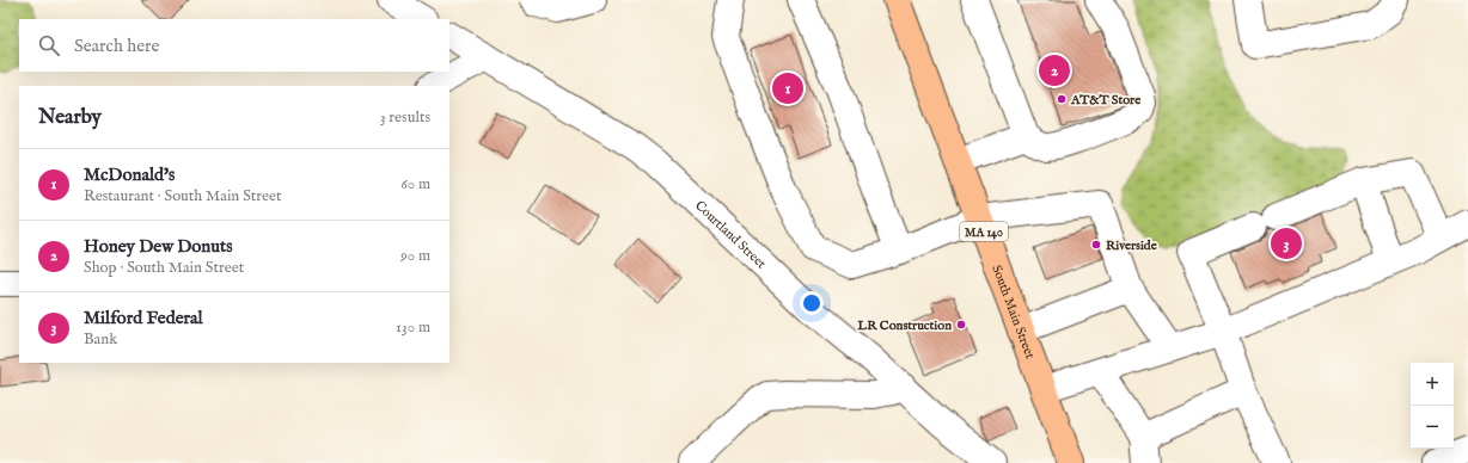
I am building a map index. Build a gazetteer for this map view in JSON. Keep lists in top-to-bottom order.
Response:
{
  "streets": {
    "main road": ["MA 140", "South Main Street"],
    "street": ["Courtland Street"]
  },
  "places": ["AT&T Store", "Riverside", "LR Construction"],
  "page": {
    "search": "Search here",
    "pins": ["2", "1", "3"],
    "heading": ["Nearby", "3 results"],
    "list": [
      {
        "mark": "1",
        "name": "McDonald's",
        "note": "Restaurant · South Main Street",
        "value": "60 m"
      },
      {
        "mark": "2",
        "name": "Honey Dew Donuts",
        "note": "Shop · South Main Street",
        "value": "90 m"
      },
      {
        "mark": "3",
        "name": "Milford Federal",
        "note": "Bank",
        "value": "130 m"
      }
    ],
    "map_buttons": ["+", "−"]
  }
}
